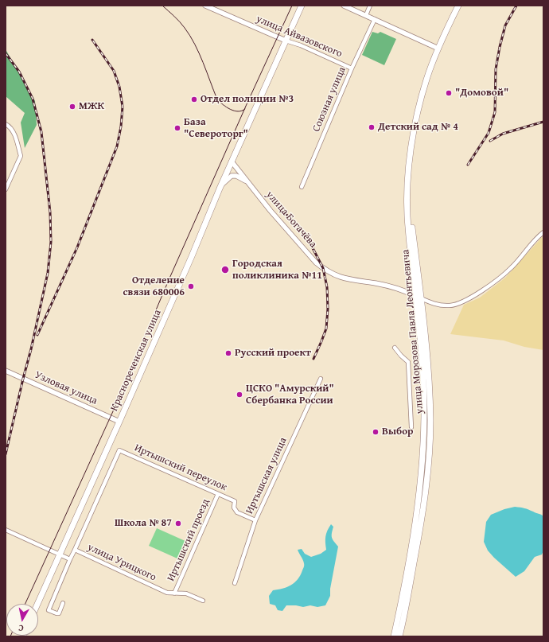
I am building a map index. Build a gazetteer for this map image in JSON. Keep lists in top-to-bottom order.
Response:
{
  "streets": {
    "main road": ["улица Морозова Павла Леонтьевича", "Краснореченская улица"],
    "street": [
      "улица Айвазовского",
      "Союзная улица",
      "улица Богачёва",
      "Узловая улица",
      "Иртышский переулок",
      "Иртышская улица",
      "Иртышский проезд",
      "улица Урицкого"
    ]
  },
  "crossings": [
    ["улица Айвазовского", "Союзная улица"],
    ["улица Айвазовского", "Краснореченская улица"],
    ["улица Богачёва", "улица Морозова Павла Леонтьевича"],
    ["улица Богачёва", "Краснореченская улица"],
    ["Краснореченская улица", "Узловая улица"],
    ["Иртышский переулок", "Иртышская улица"],
    ["Иртышский переулок", "Иртышский проезд"],
    ["Иртышский переулок", "улица Урицкого"],
    ["Иртышский проезд", "улица Урицкого"]
  ],
  "places": [
    "\"Домовой\"",
    "Отдел полиции №3",
    "МЖК",
    "Детский сад № 4",
    "База \"Североторг\"",
    "Городская поликлиника №11",
    "Отделение связи 680006",
    "Русский проект",
    "ЦСКО \"Амурский\" Сбербанка России",
    "Выбор",
    "Школа № 87"
  ],
  "north": "bottom"
}
